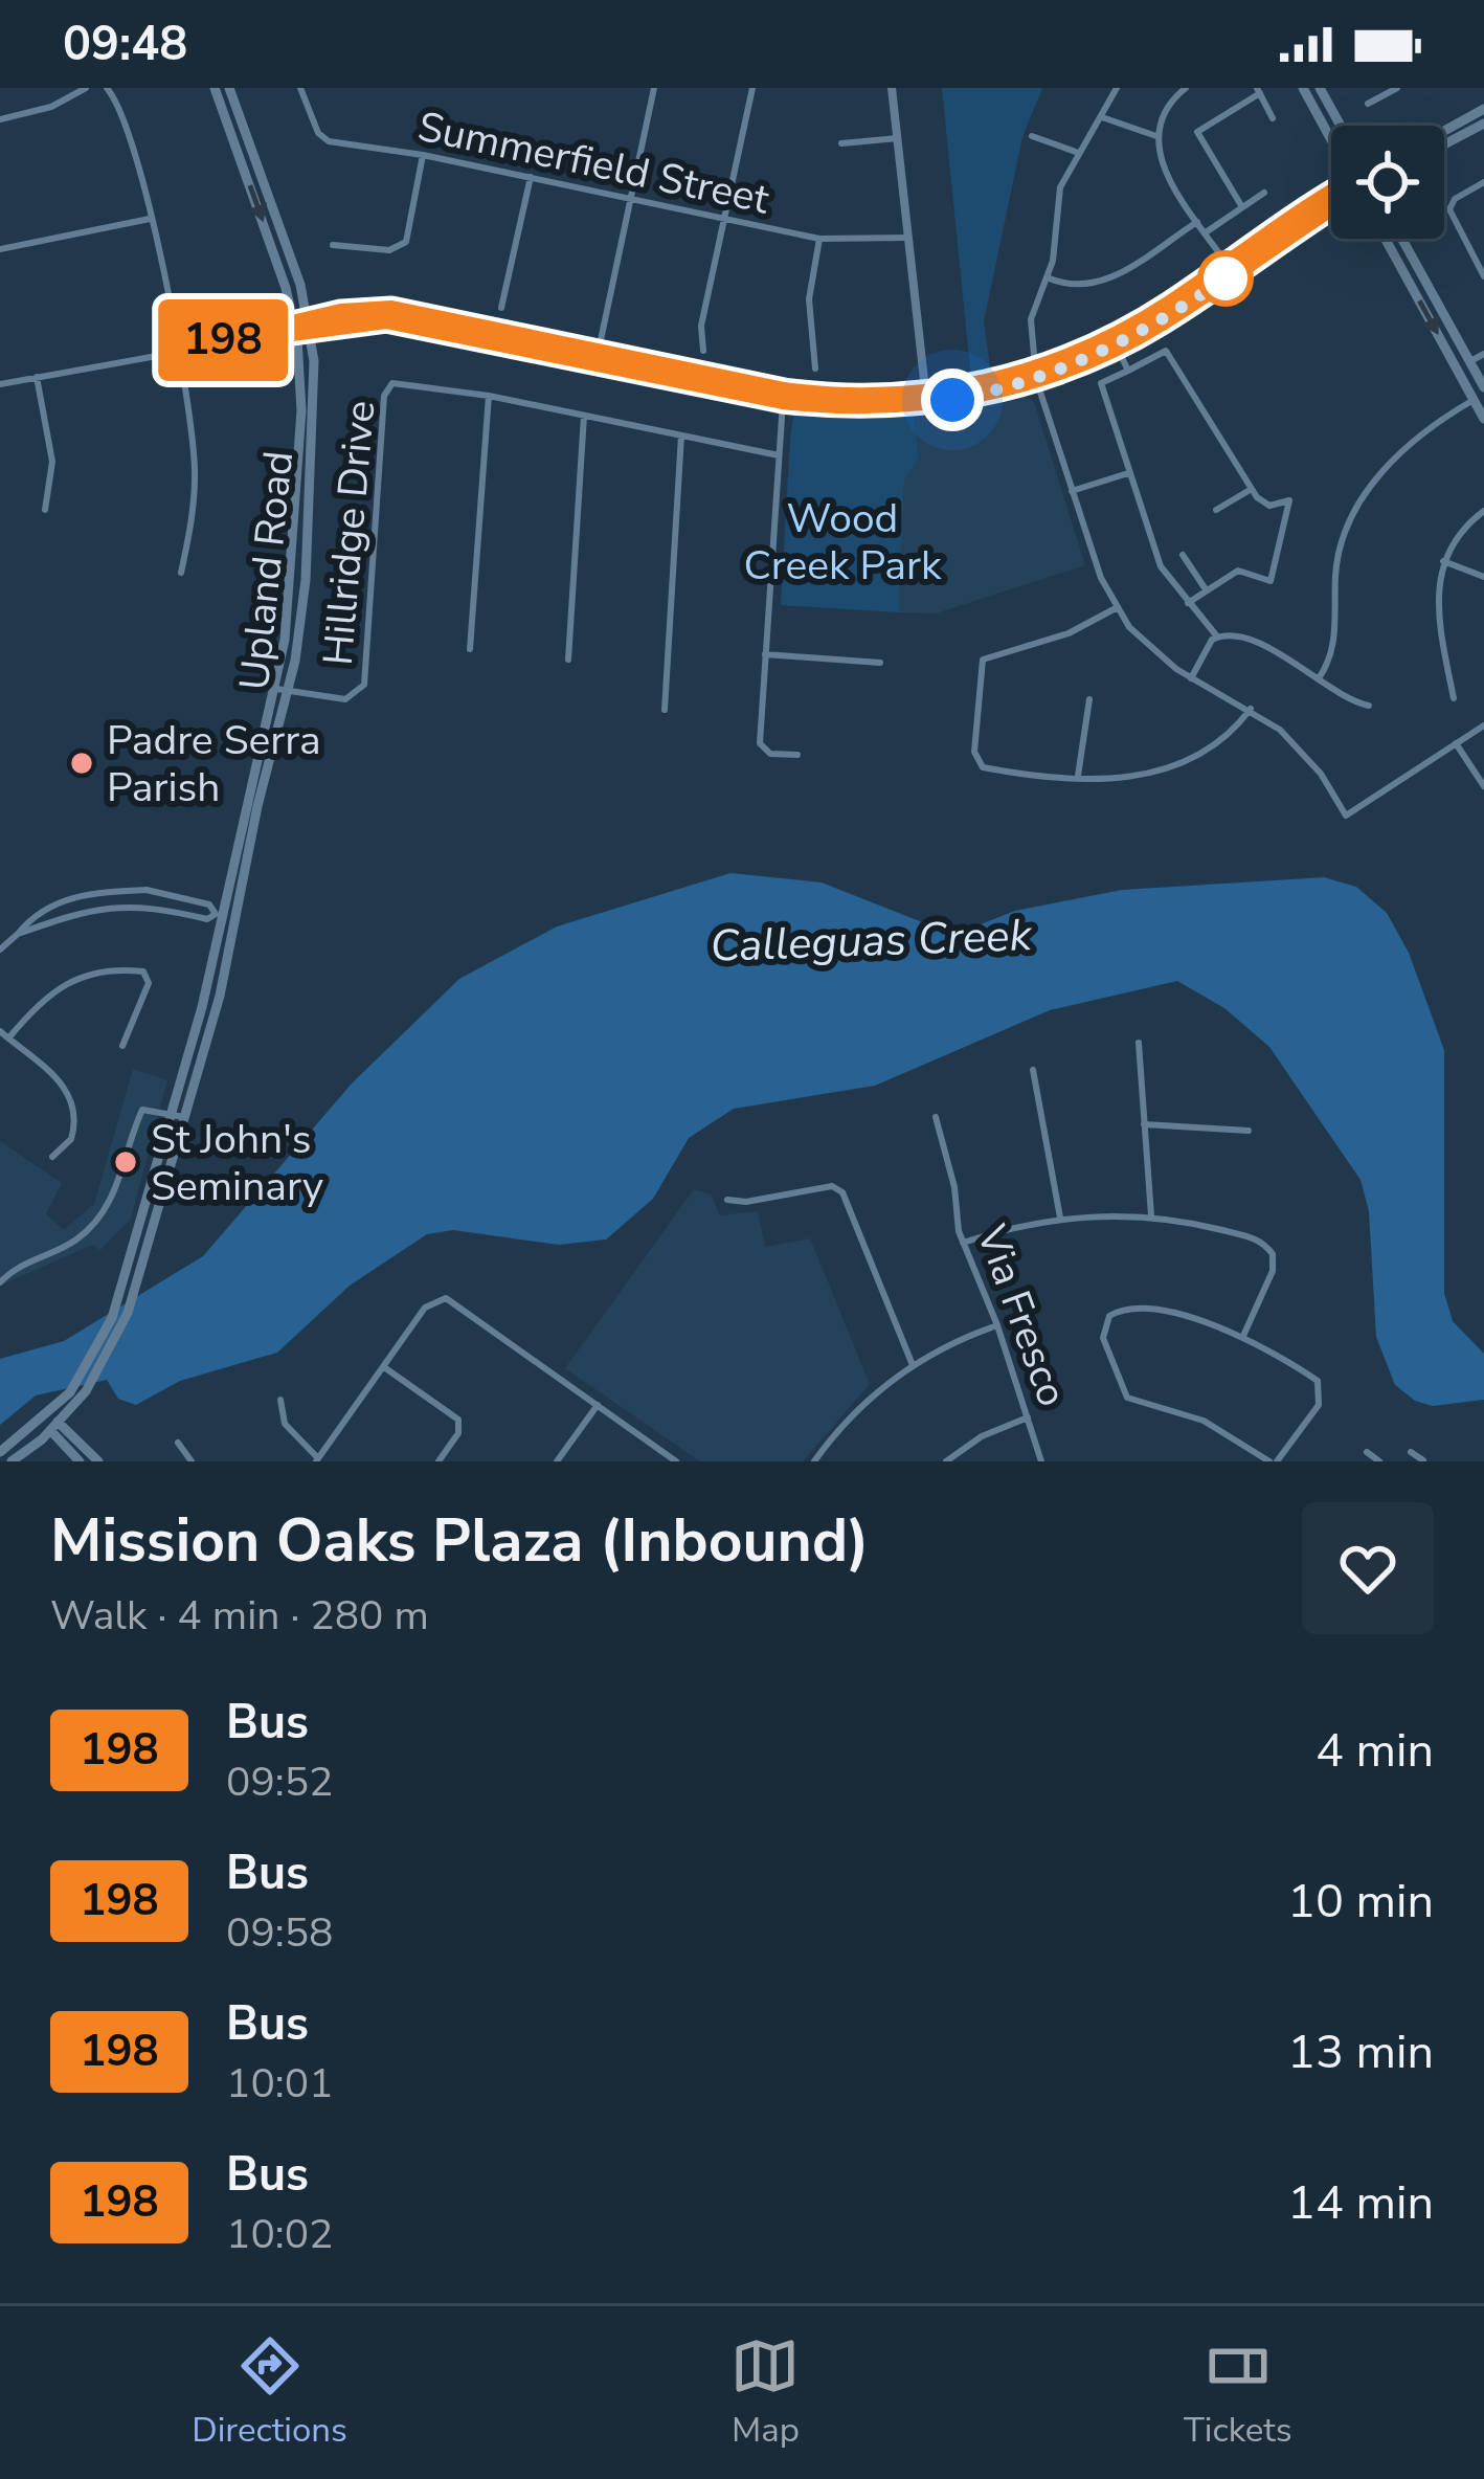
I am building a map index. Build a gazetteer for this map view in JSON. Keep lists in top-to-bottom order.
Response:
{
  "streets": {
    "main road": ["Upland Road"],
    "street": ["Summerfield Street", "Hillridge Drive", "Via Fresco"]
  },
  "crossings": [
    ["Hillridge Drive", "Upland Road"]
  ],
  "water": ["Calleguas Creek"],
  "parks": ["Wood Creek Park"],
  "places": ["Padre Serra Parish", "St John's Seminary"],
  "lines": ["bus line 198"],
  "page": {
    "status": "09:48",
    "on_map": "198",
    "heading": ["Mission Oaks Plaza (Inbound)", "Walk · 4 min · 280 m"],
    "list": [
      {
        "mark": "198",
        "name": "Bus",
        "note": "09:52",
        "value": "4 min"
      },
      {
        "mark": "198",
        "name": "Bus",
        "note": "09:58",
        "value": "10 min"
      },
      {
        "mark": "198",
        "name": "Bus",
        "note": "10:01",
        "value": "13 min"
      },
      {
        "mark": "198",
        "name": "Bus",
        "note": "10:02",
        "value": "14 min"
      }
    ],
    "tabs": ["Directions", "Map", "Tickets"]
  }
}
